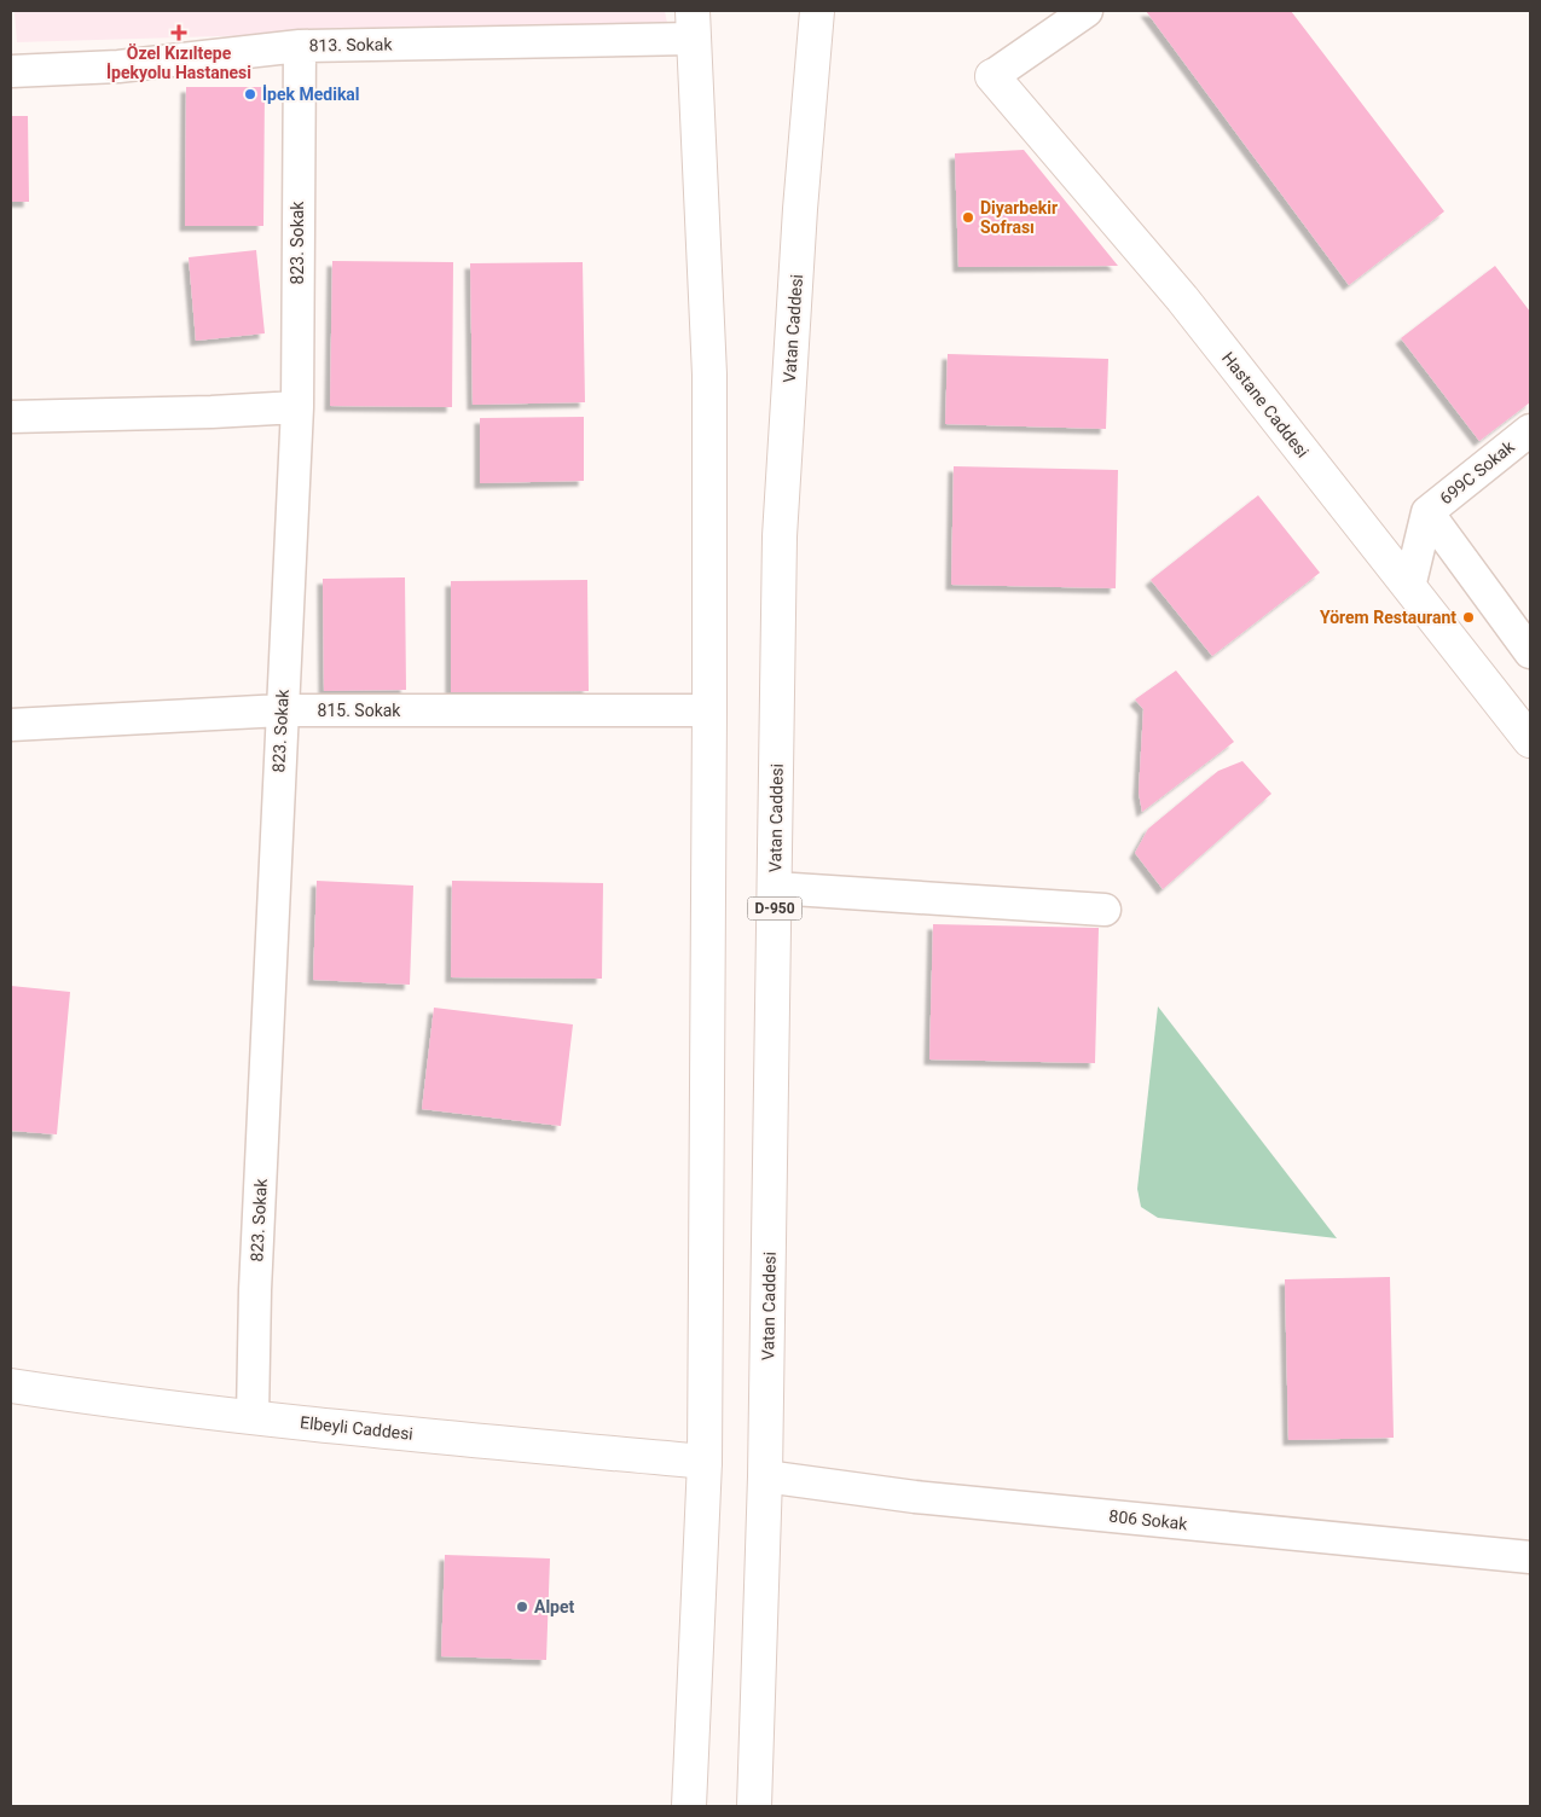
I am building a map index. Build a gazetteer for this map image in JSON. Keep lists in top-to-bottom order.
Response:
{
  "streets": {
    "main road": [
      "Vatan Caddesi",
      "Hastane Caddesi",
      "D-950",
      "Elbeyli Caddesi"
    ],
    "street": [
      "813. Sokak",
      "823. Sokak",
      "699C Sokak",
      "815. Sokak",
      "806 Sokak"
    ]
  },
  "crossings": [
    ["813. Sokak", "823. Sokak"],
    ["823. Sokak", "815. Sokak"],
    ["823. Sokak", "Elbeyli Caddesi"],
    ["Vatan Caddesi", "806 Sokak"],
    ["Hastane Caddesi", "699C Sokak"]
  ],
  "places": {
    "health": ["Özel Kızıltepe İpekyolu Hastanesi"],
    "other": [
      "İpek Medikal",
      "Diyarbekir Sofrası",
      "Yörem Restaurant",
      "Alpet"
    ]
  }
}
